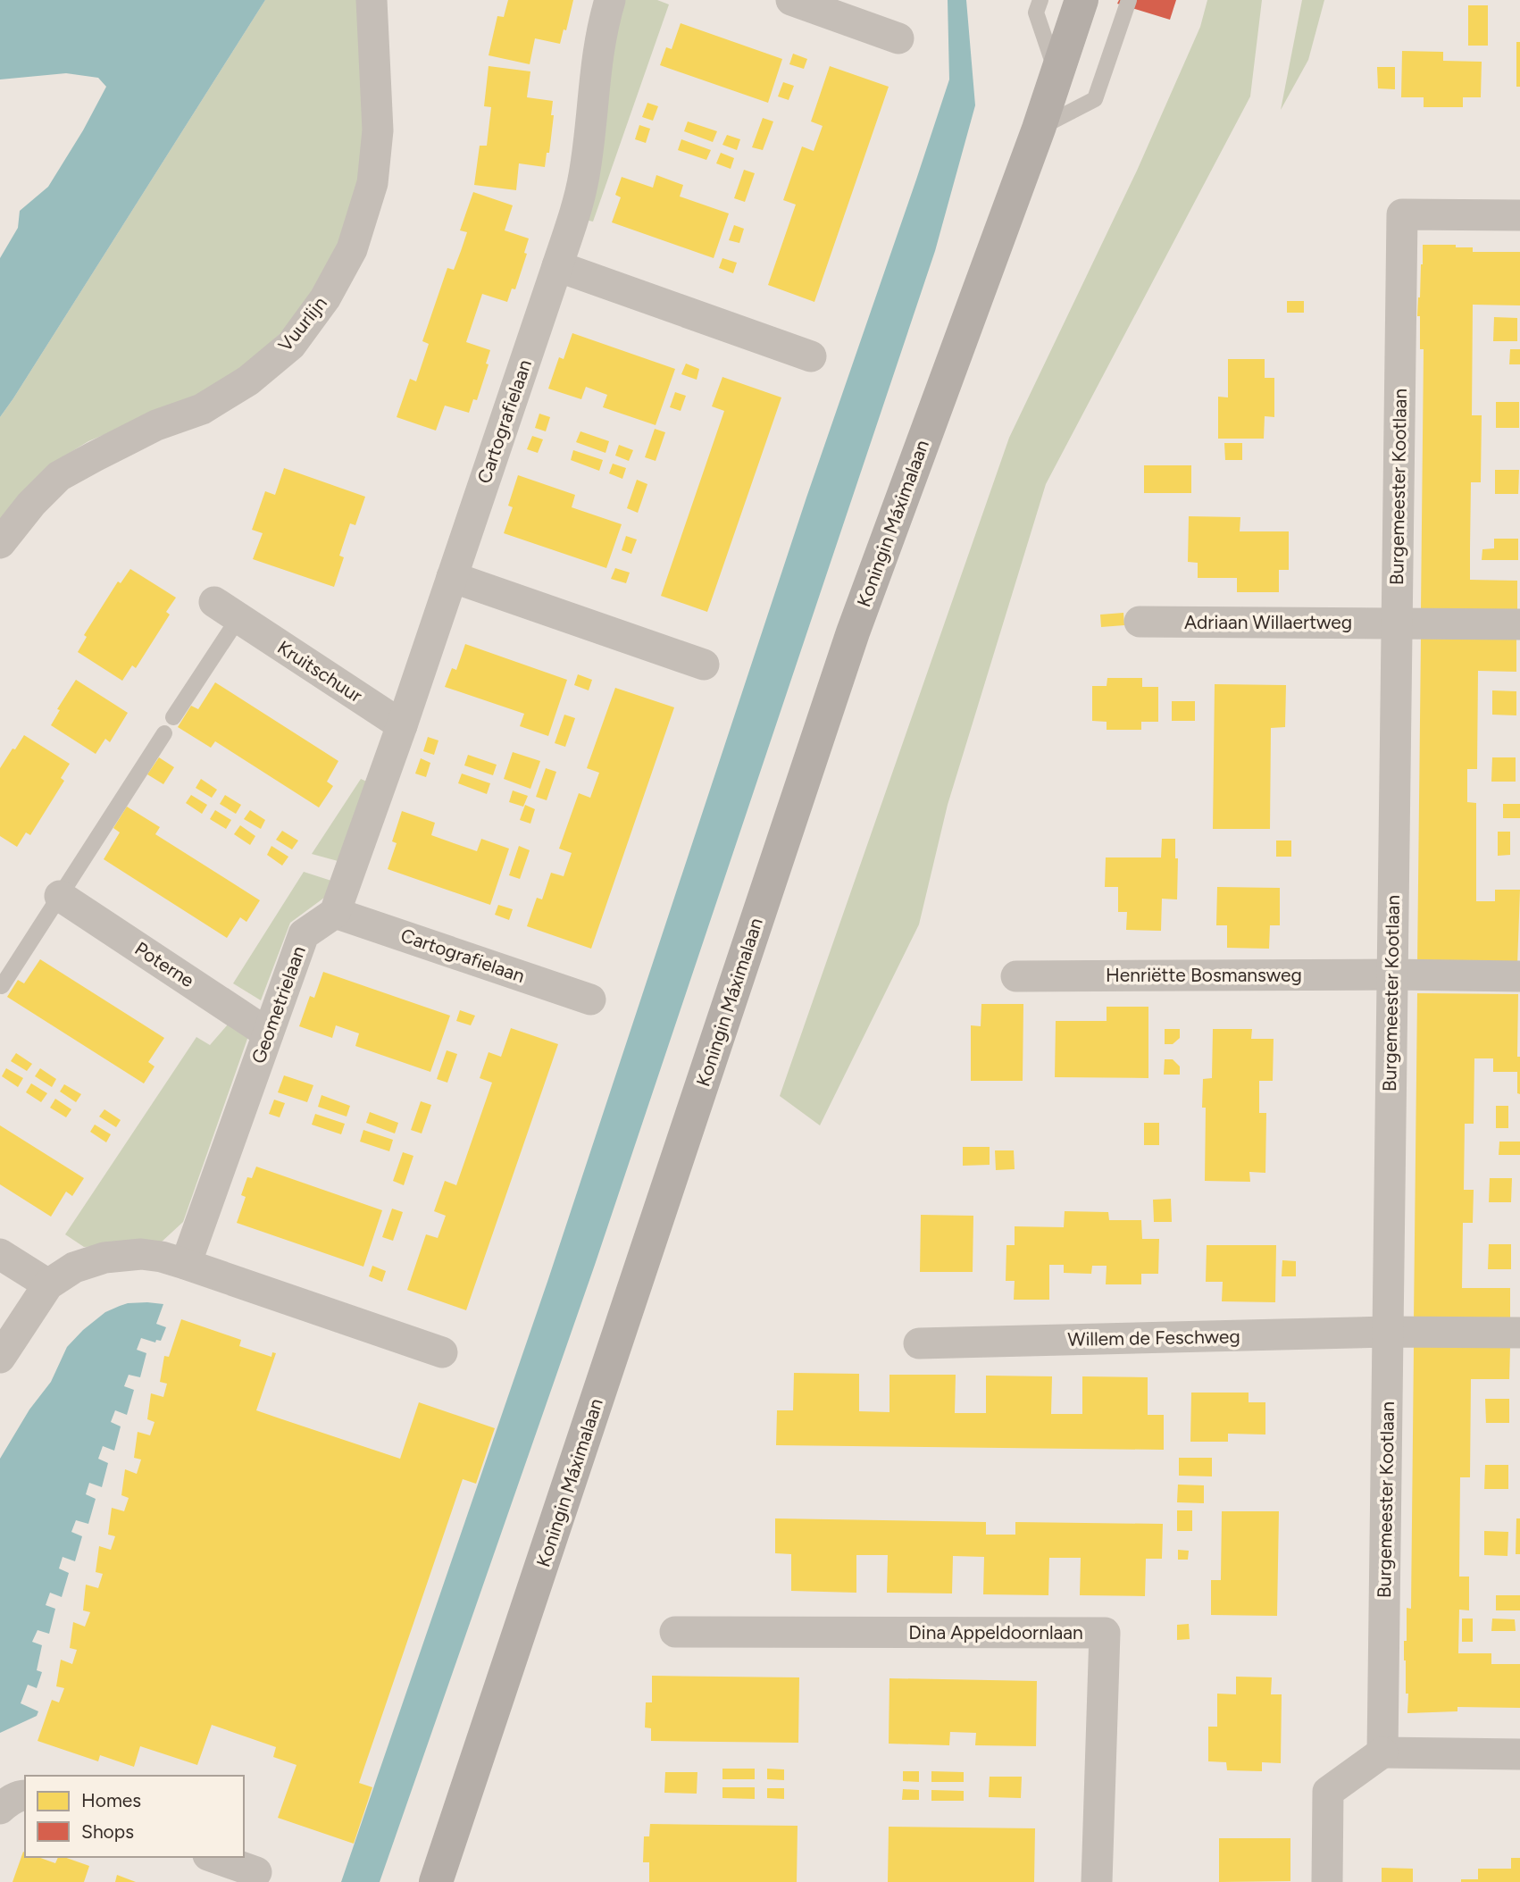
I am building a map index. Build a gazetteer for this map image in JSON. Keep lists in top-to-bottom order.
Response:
{
  "streets": {
    "main road": ["Koningin Máximalaan"],
    "street": [
      "Vuurlijn",
      "Cartografielaan",
      "Burgemeester Kootlaan",
      "Adriaan Willaertweg",
      "Kruitschuur",
      "Poterne",
      "Henriëtte Bosmansweg",
      "Geometrielaan",
      "Willem de Feschweg",
      "Dina Appeldoornlaan"
    ]
  },
  "crossings": [
    ["Cartografielaan", "Kruitschuur"],
    ["Cartografielaan", "Geometrielaan"],
    ["Burgemeester Kootlaan", "Adriaan Willaertweg"],
    ["Burgemeester Kootlaan", "Henriëtte Bosmansweg"],
    ["Burgemeester Kootlaan", "Willem de Feschweg"],
    ["Poterne", "Geometrielaan"]
  ],
  "legend": ["Homes", "Shops"]
}
